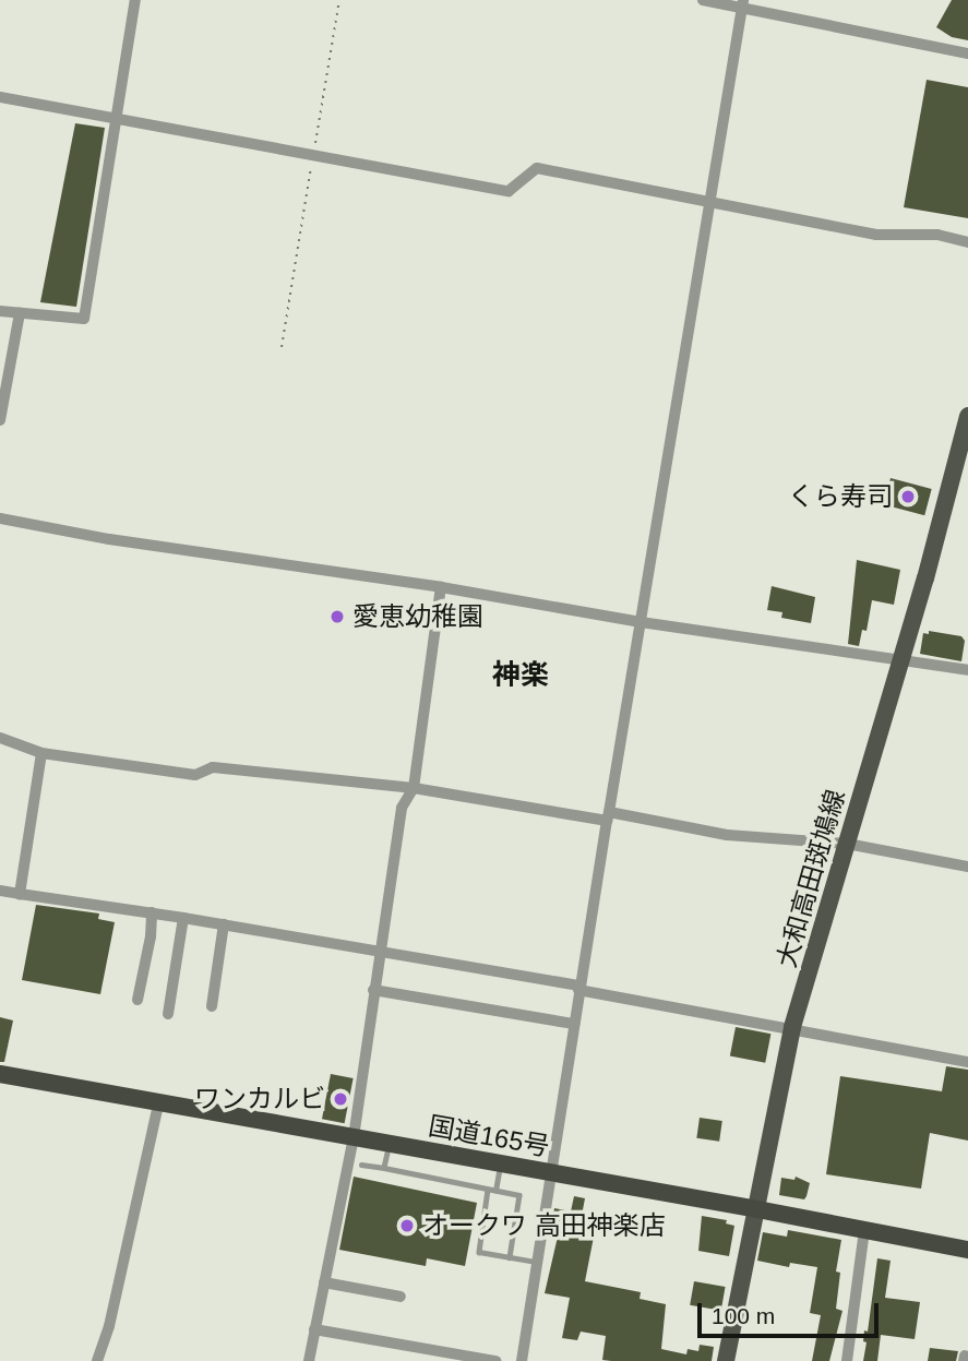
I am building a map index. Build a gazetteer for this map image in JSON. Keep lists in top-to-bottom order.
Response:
{
  "streets": {
    "highway": ["国道165号"],
    "main road": ["大和高田斑鳩線"]
  },
  "crossings": [
    ["大和高田斑鳩線", "国道165号"]
  ],
  "districts": ["神楽"],
  "places": [
    "くら寿司",
    "愛恵幼稚園",
    "ワンカルビ",
    "オークワ 高田神楽店"
  ],
  "scale_bar": "100 m"
}
